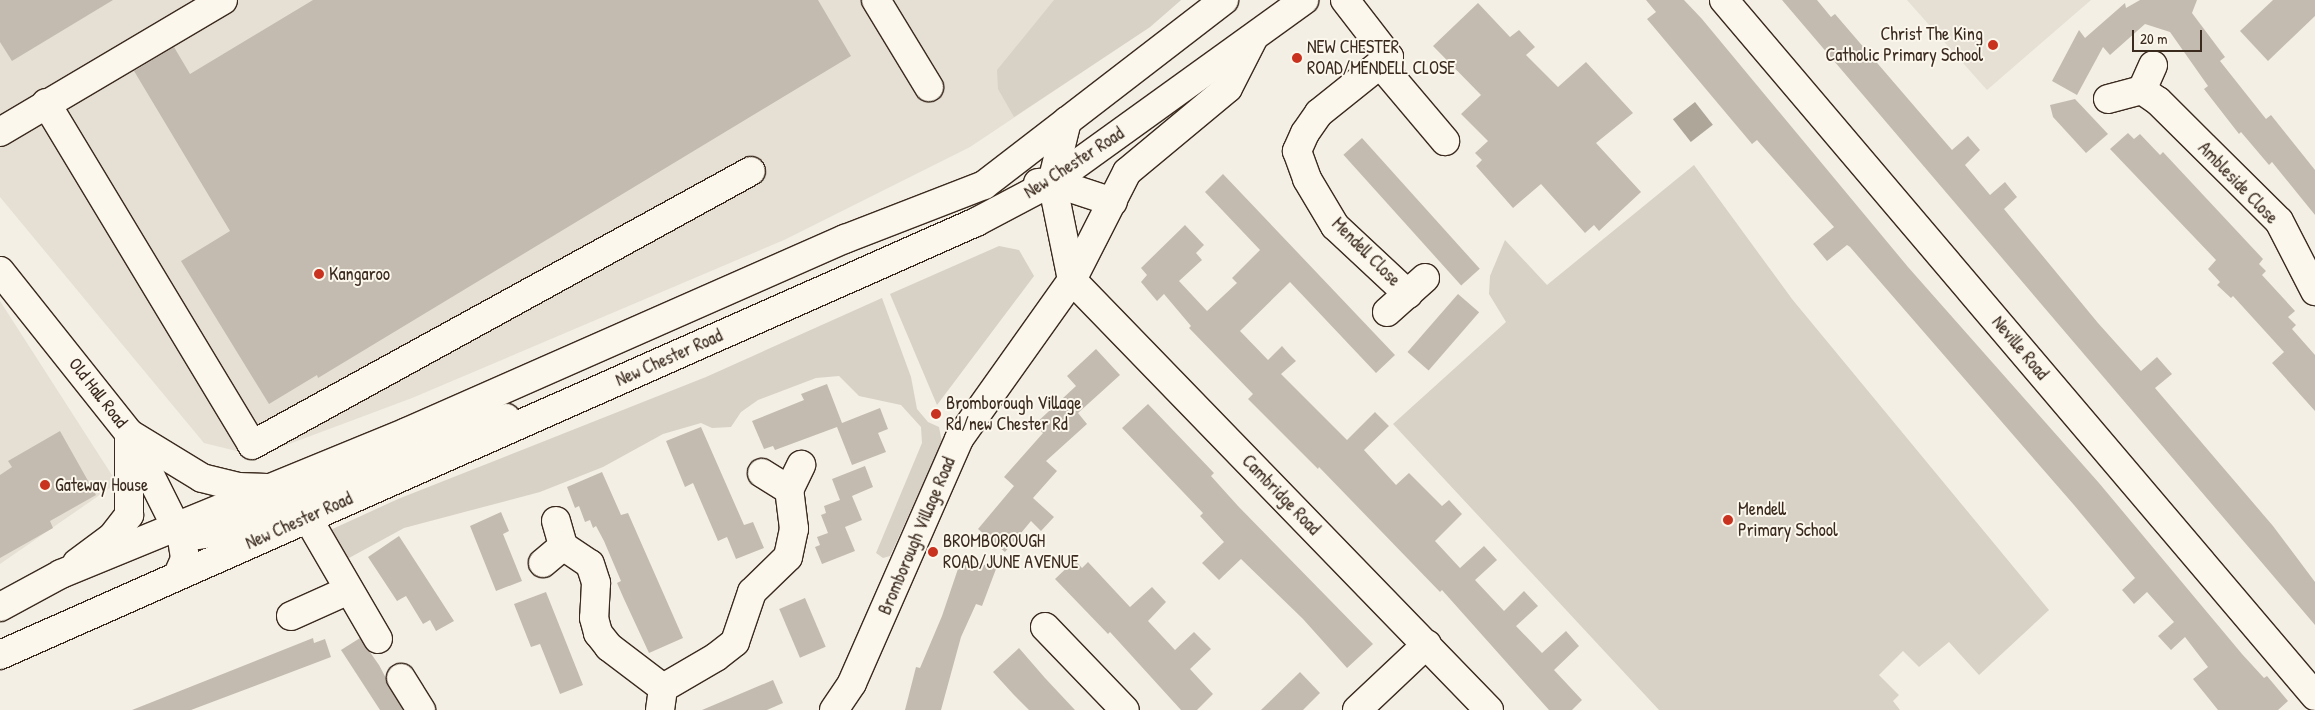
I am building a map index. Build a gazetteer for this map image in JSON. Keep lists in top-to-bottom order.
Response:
{
  "streets": {
    "main road": [
      "New Chester Road",
      "Ambleside Close",
      "Mendell Close",
      "Neville Road",
      "Old Hall Road",
      "Cambridge Road",
      "Bromborough Village Road"
    ]
  },
  "crossings": [
    ["New Chester Road", "Old Hall Road"],
    ["New Chester Road", "Bromborough Village Road"],
    ["Cambridge Road", "Bromborough Village Road"]
  ],
  "places": [
    "Christ The King Catholic Primary School",
    "NEW CHESTER ROAD/MENDELL CLOSE",
    "Kangaroo",
    "Bromborough Village Rd/new Chester Rd",
    "Gateway House",
    "Mendell Primary School",
    "BROMBOROUGH ROAD/JUNE AVENUE"
  ],
  "scale_bar": "20 m"
}
